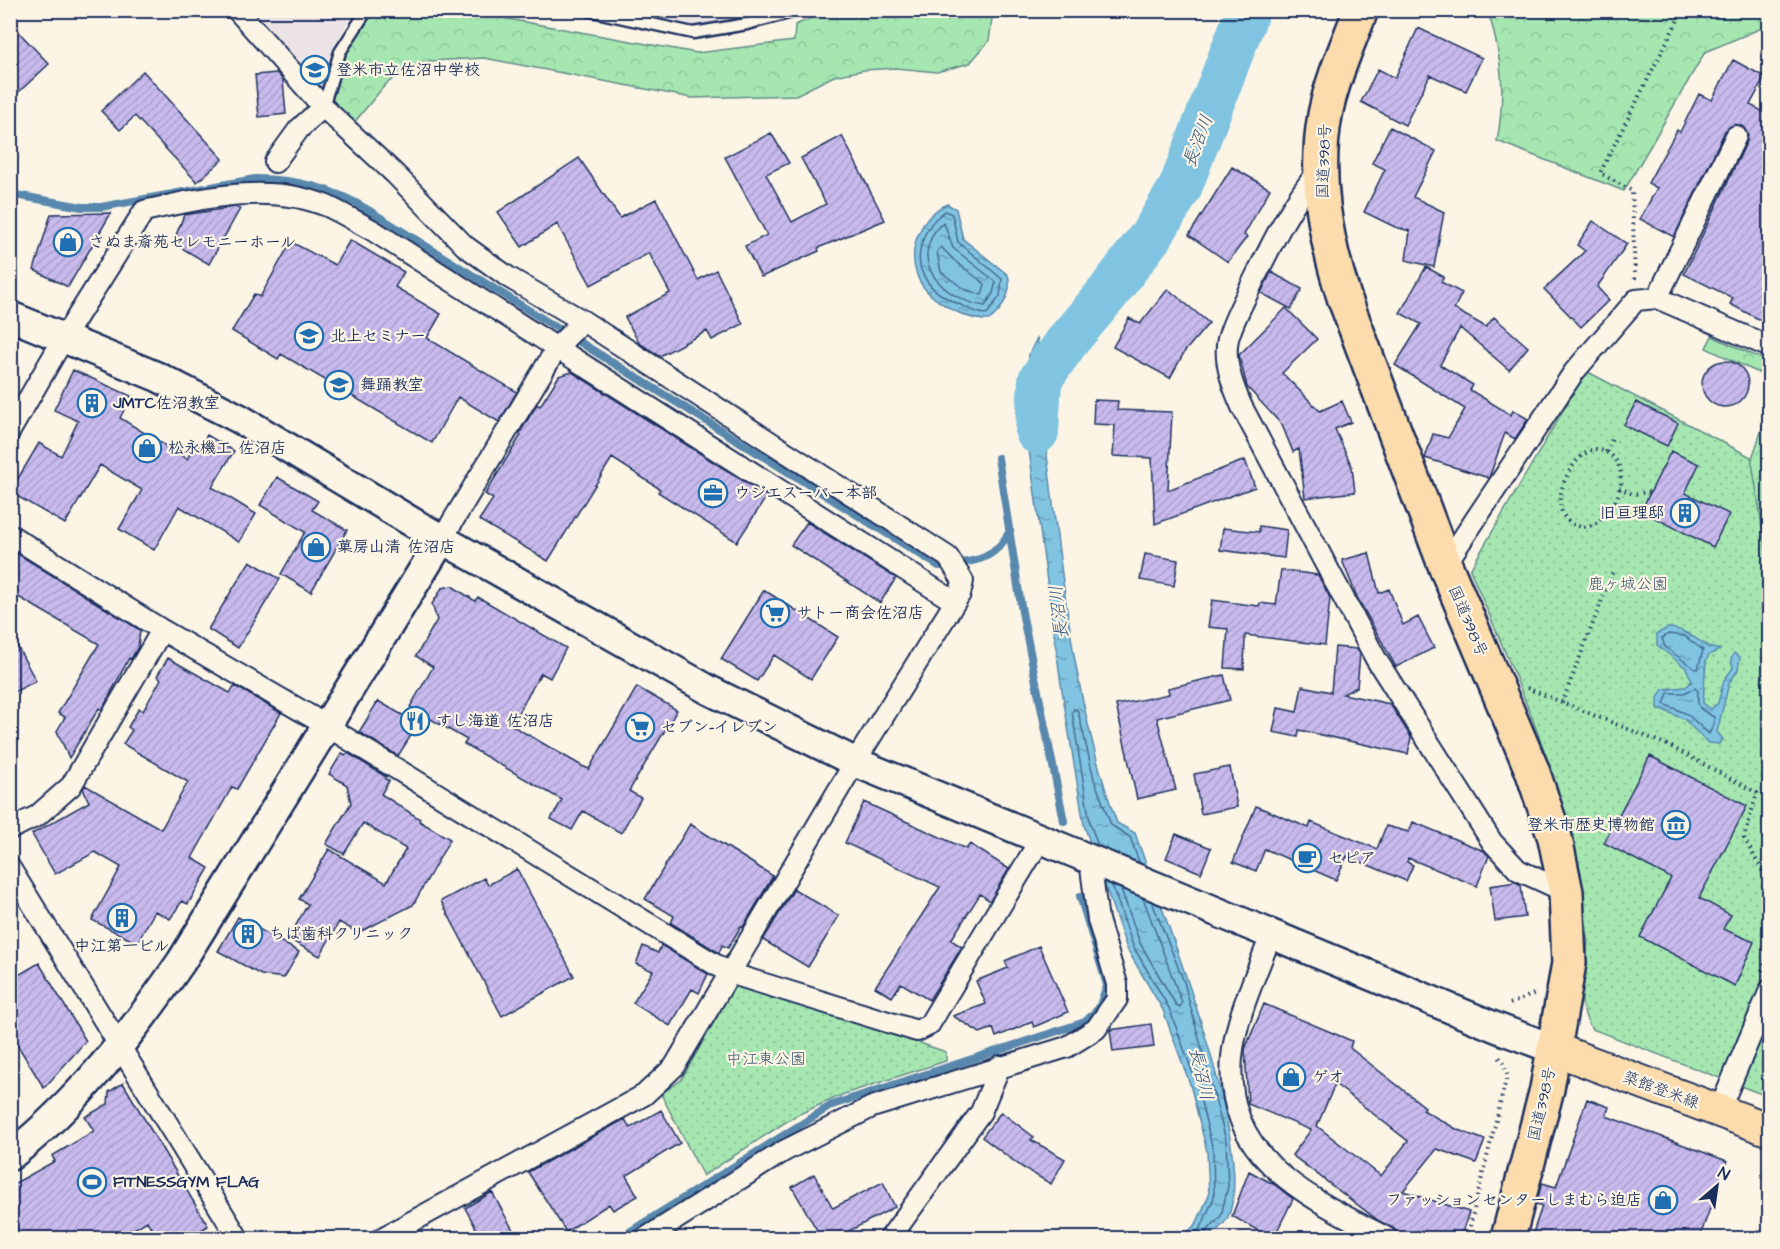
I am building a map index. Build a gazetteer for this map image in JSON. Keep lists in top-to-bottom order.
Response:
{
  "streets": {
    "highway": ["国道398号"],
    "main road": ["築館登米線"]
  },
  "crossings": [
    ["国道398号", "築館登米線"]
  ],
  "water": ["長沼川"],
  "parks": ["鹿ヶ城公園", "中江東公園"],
  "places": {
    "school or university": ["登米市立佐沼中学校", "北上セミナー", "舞踊教室"],
    "shop": [
      "さぬま斎苑セレモニーホール",
      "松永機工 佐沼店",
      "菓房山清 佐沼店",
      "ゲオ",
      "ファッションセンターしまむら迫店"
    ],
    "building": [
      "JMTC佐沼教室",
      "旧亘理邸",
      "中江第一ビル",
      "ちば歯科クリニック"
    ],
    "office": ["ウジエスーパー本部"],
    "supermarket": ["サトー商会佐沼店", "セブン-イレブン"],
    "restaurant": ["すし海道 佐沼店"],
    "museum": ["登米市歴史博物館"],
    "cafe": ["セピア"],
    "sports": ["FITNESSGYM FLAG"]
  },
  "north": "top right"
}
